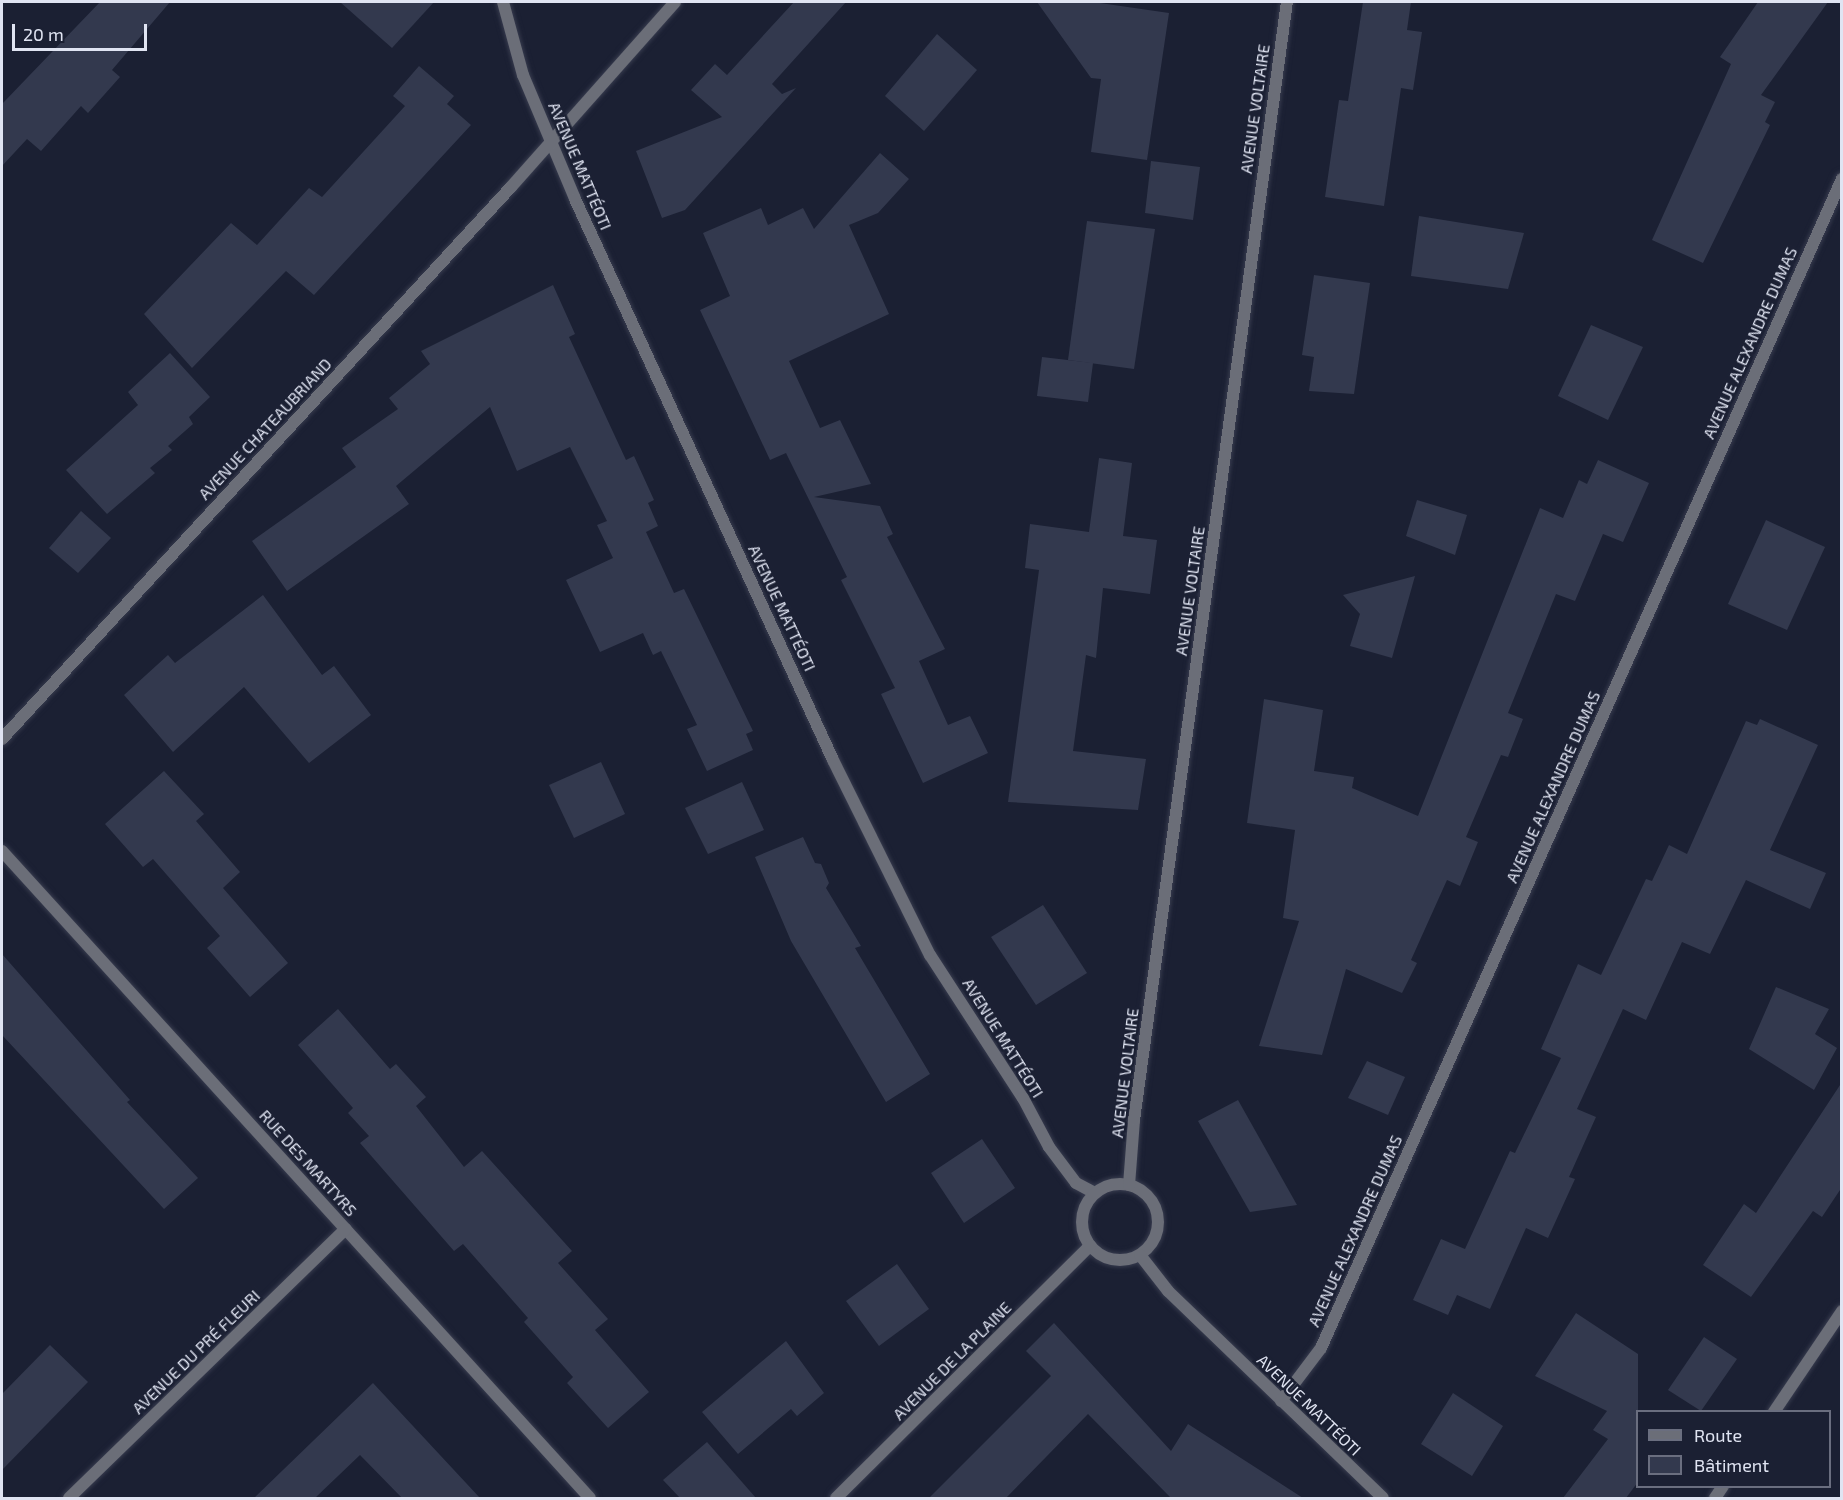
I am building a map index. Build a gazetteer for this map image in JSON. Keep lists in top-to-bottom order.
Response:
{
  "streets": {
    "street": [
      "AVENUE VOLTAIRE",
      "AVENUE MATTÉOTI",
      "AVENUE ALEXANDRE DUMAS",
      "AVENUE CHATEAUBRIAND",
      "RUE DES MARTYRS",
      "AVENUE DU PRÉ FLEURI",
      "AVENUE DE LA PLAINE"
    ]
  },
  "crossings": [
    ["AVENUE VOLTAIRE", "AVENUE MATTÉOTI"],
    ["AVENUE VOLTAIRE", "AVENUE DE LA PLAINE"],
    ["AVENUE MATTÉOTI", "AVENUE ALEXANDRE DUMAS"],
    ["AVENUE MATTÉOTI", "AVENUE CHATEAUBRIAND"],
    ["AVENUE MATTÉOTI", "AVENUE DE LA PLAINE"],
    ["RUE DES MARTYRS", "AVENUE DU PRÉ FLEURI"]
  ],
  "legend": ["Route", "Bâtiment"],
  "scale_bar": "20 m"
}
